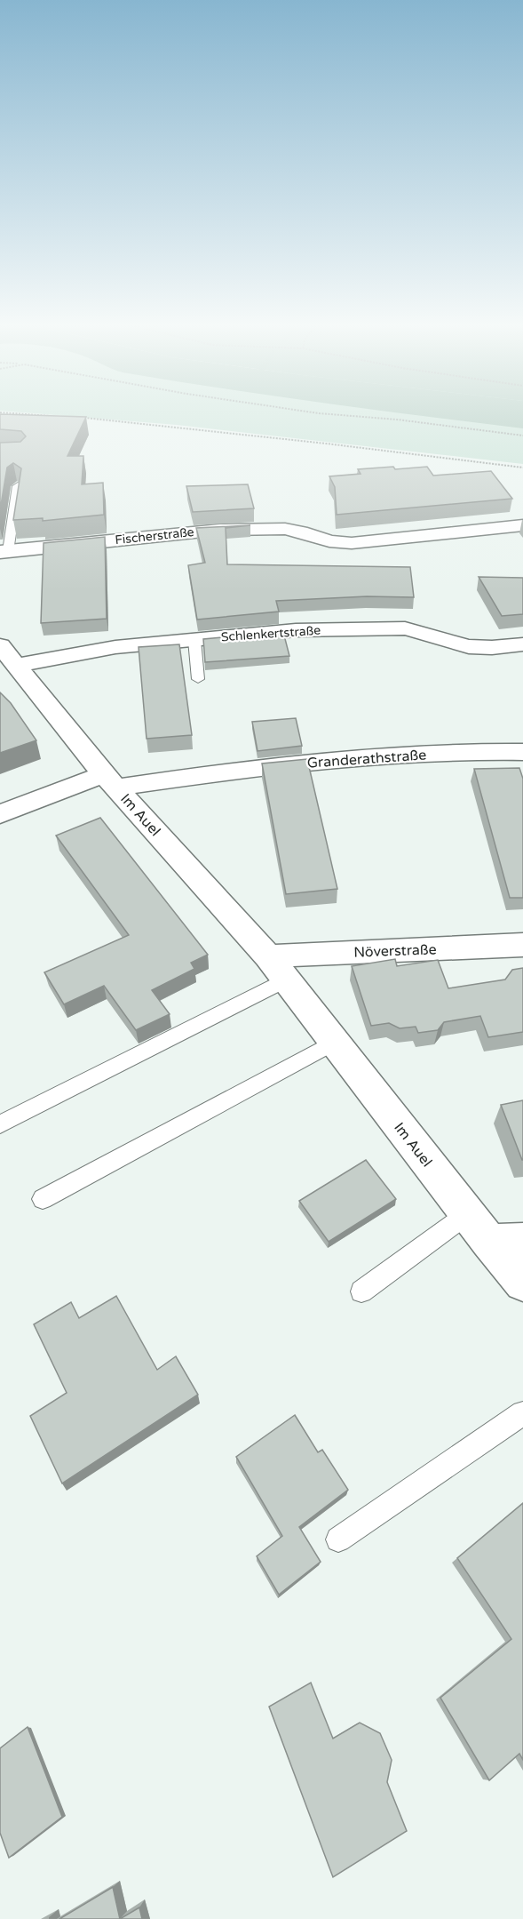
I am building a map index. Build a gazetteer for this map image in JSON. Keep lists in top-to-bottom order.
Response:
{
  "streets": {
    "street": [
      "Fischerstraße",
      "Schlenkertstraße",
      "Granderathstraße",
      "Im Auel",
      "Növerstraße"
    ]
  },
  "crossings": [
    ["Schlenkertstraße", "Im Auel"],
    ["Granderathstraße", "Im Auel"],
    ["Im Auel", "Növerstraße"]
  ]
}
